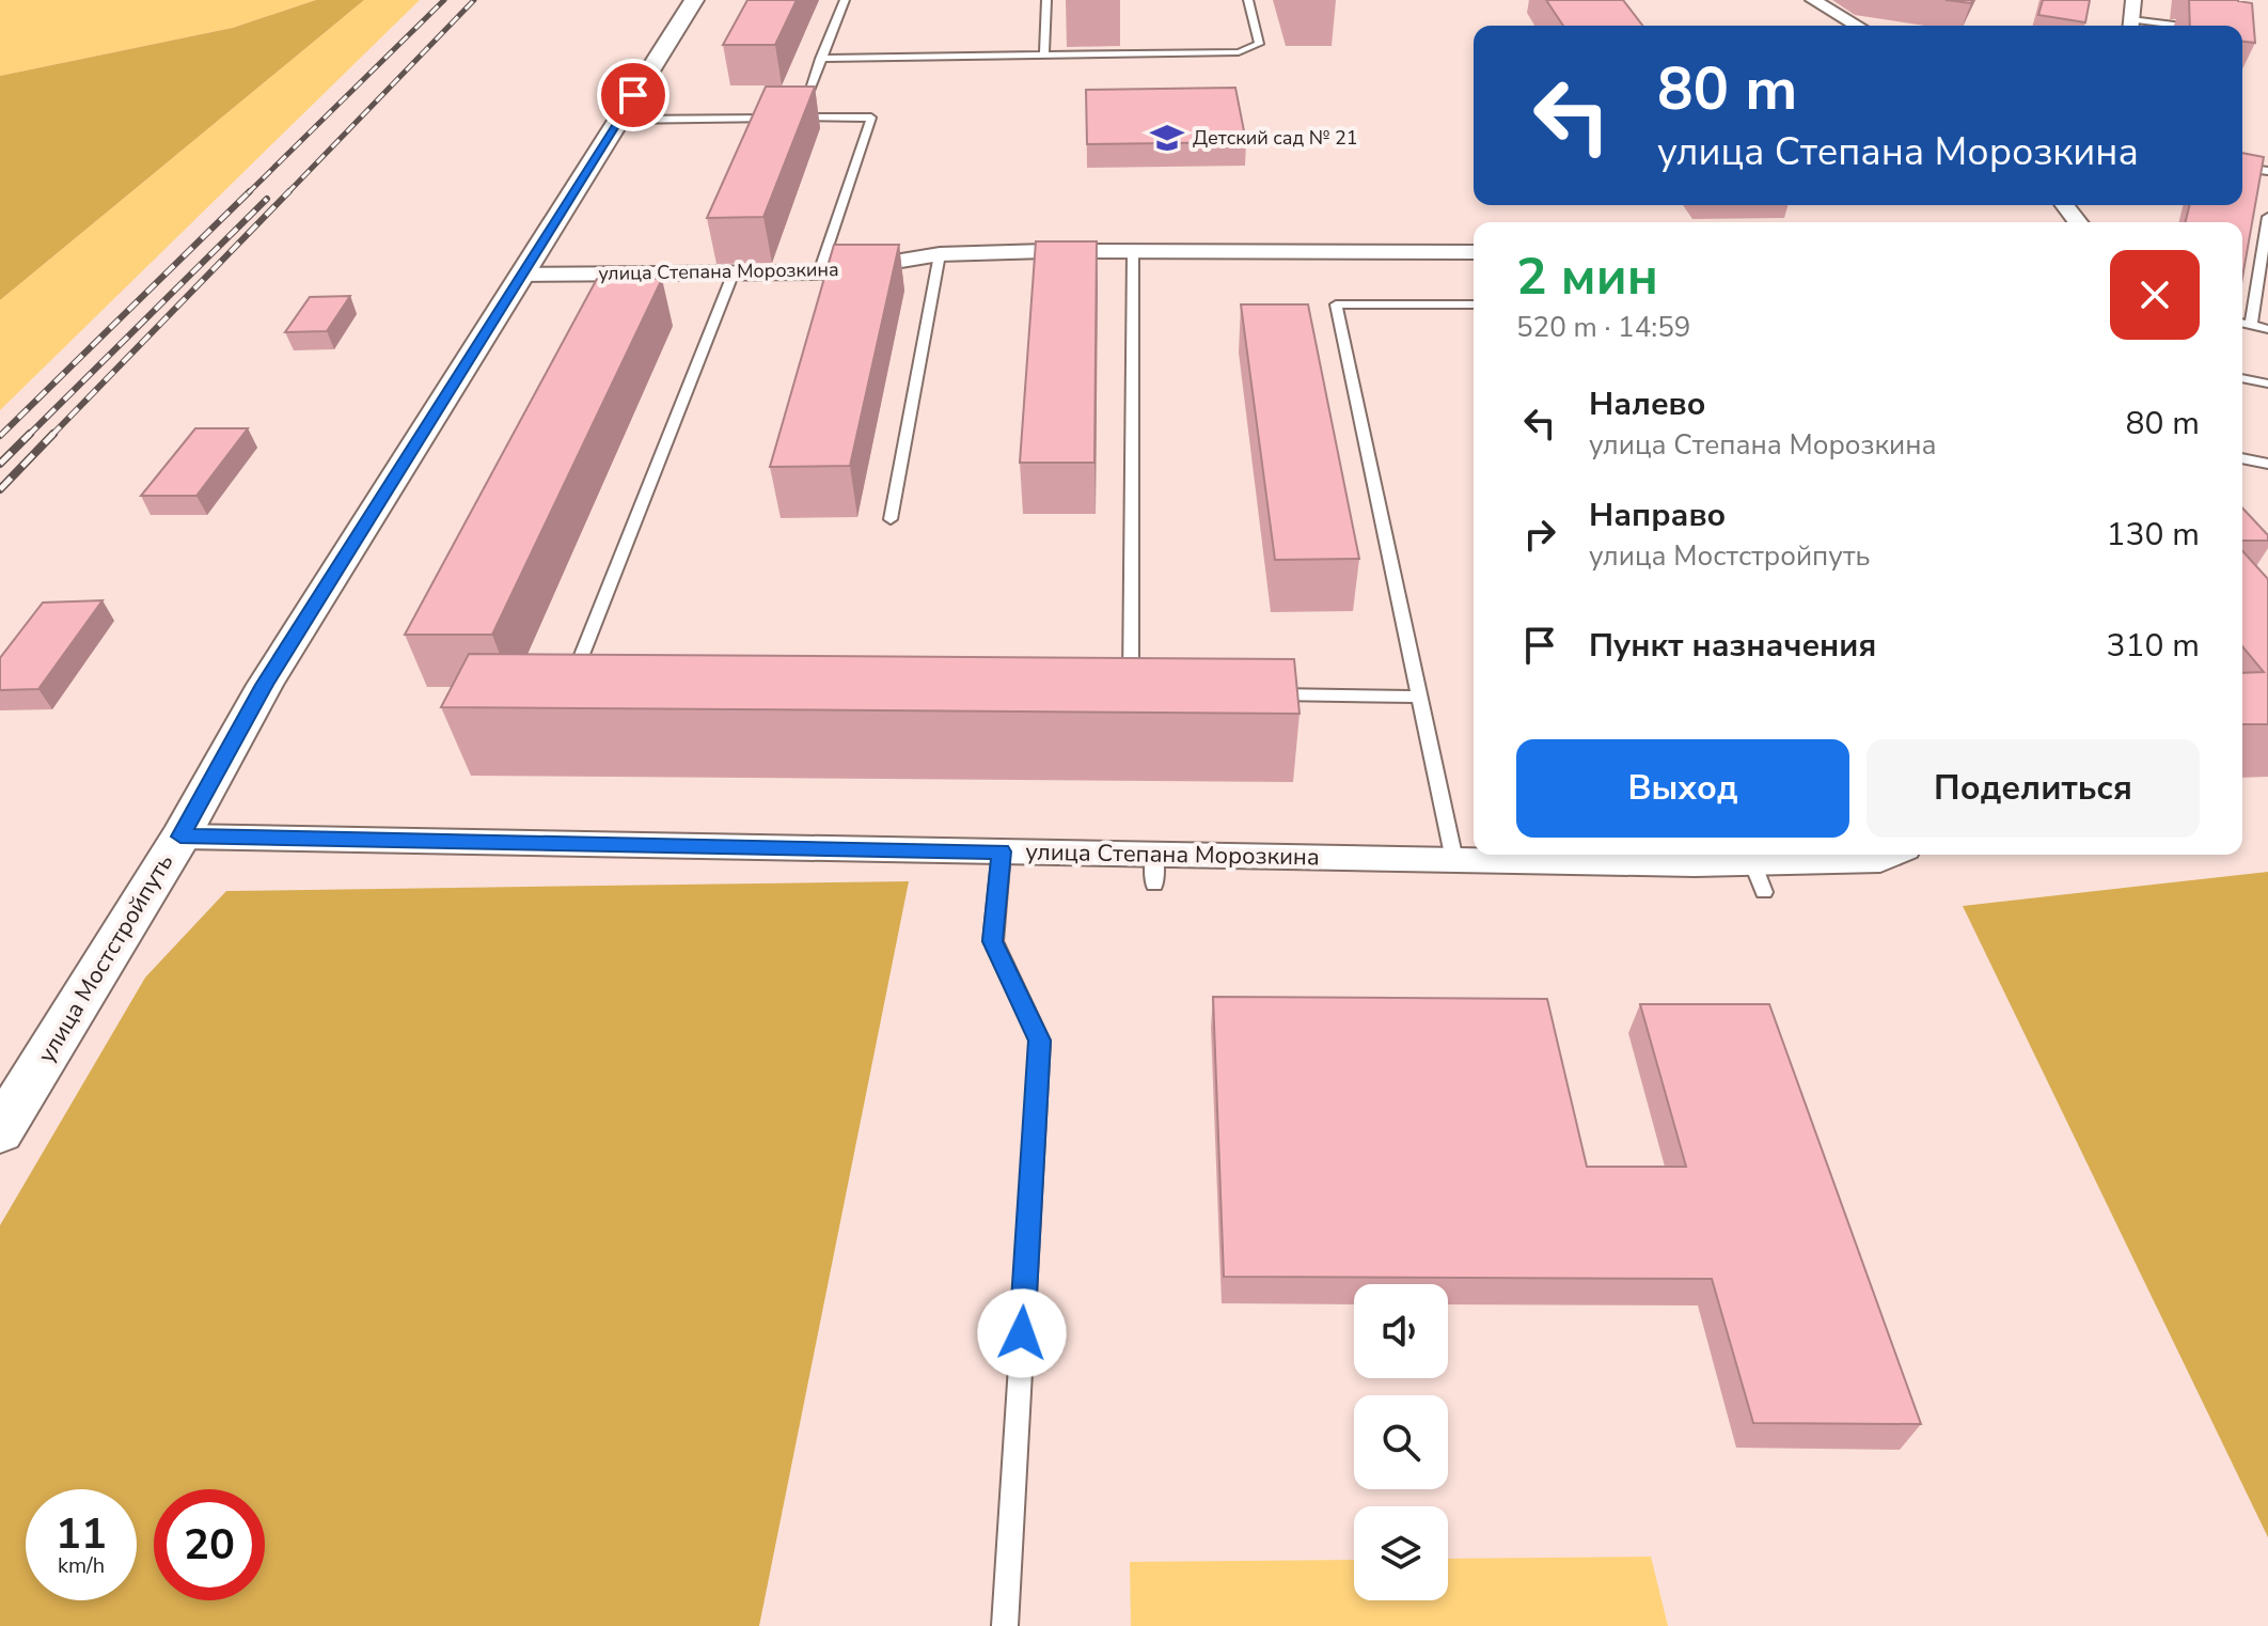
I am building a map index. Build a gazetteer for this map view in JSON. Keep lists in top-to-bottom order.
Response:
{
  "streets": {
    "street": ["улица Степана Морозкина", "улица Мостстройпуть"]
  },
  "crossings": [
    ["улица Степана Морозкина", "улица Мостстройпуть"]
  ],
  "places": {
    "school or university": ["Детский сад № 21"]
  },
  "page": {
    "turn": ["80 m", "улица Степана Морозкина"],
    "heading": ["2 мин", "520 m · 14:59"],
    "list": [
      {
        "name": "Налево",
        "note": "улица Степана Морозкина",
        "value": "80 m"
      },
      {
        "name": "Направо",
        "note": "улица Мостстройпуть",
        "value": "130 m"
      },
      {
        "name": "Пункт назначения",
        "value": "310 m"
      }
    ],
    "buttons": ["Выход", "Поделиться"],
    "speed": "11 km/h",
    "limit": "20"
  }
}
